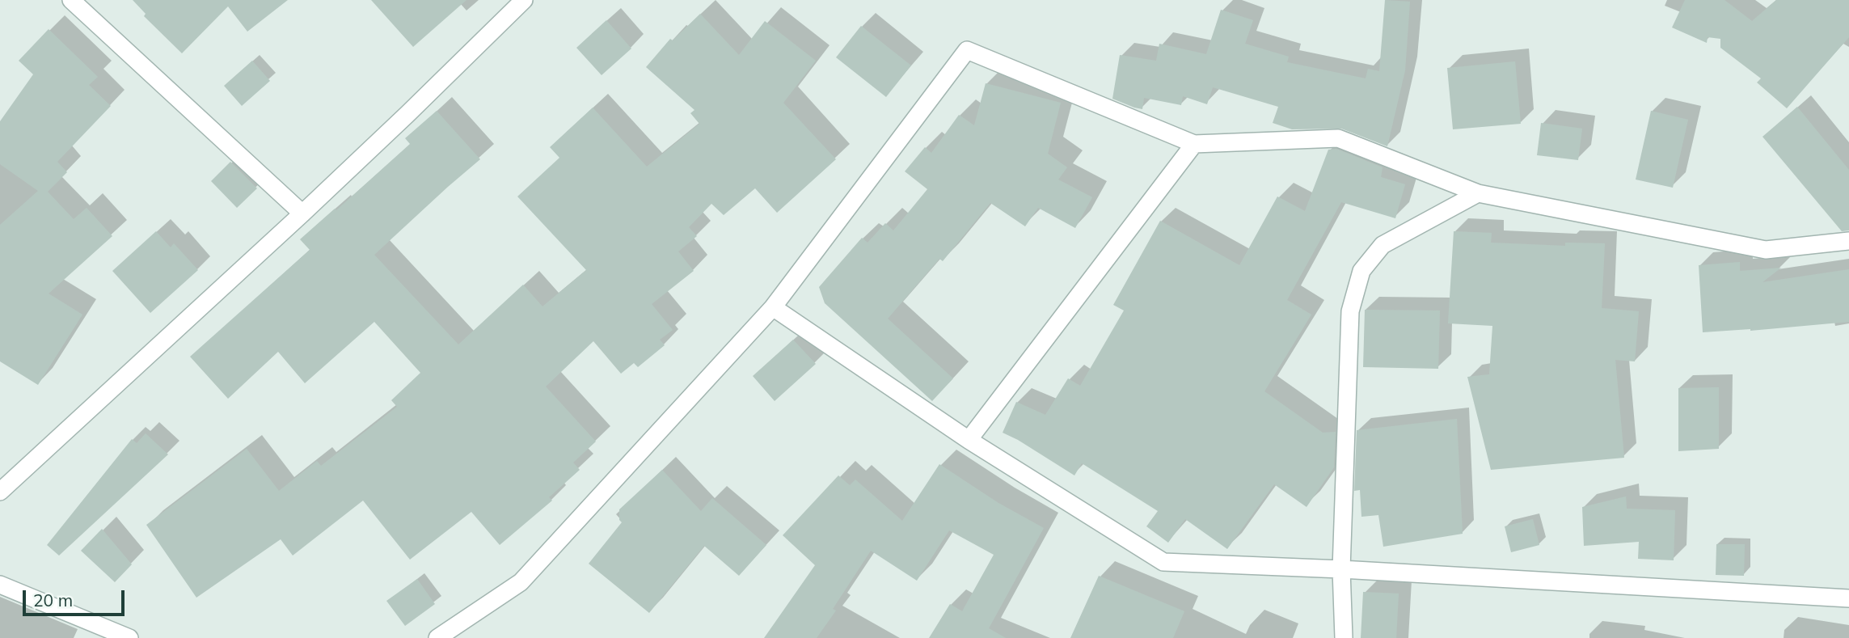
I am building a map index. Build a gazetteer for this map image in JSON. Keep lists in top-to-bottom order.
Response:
{
  "scale_bar": "20 m"
}
